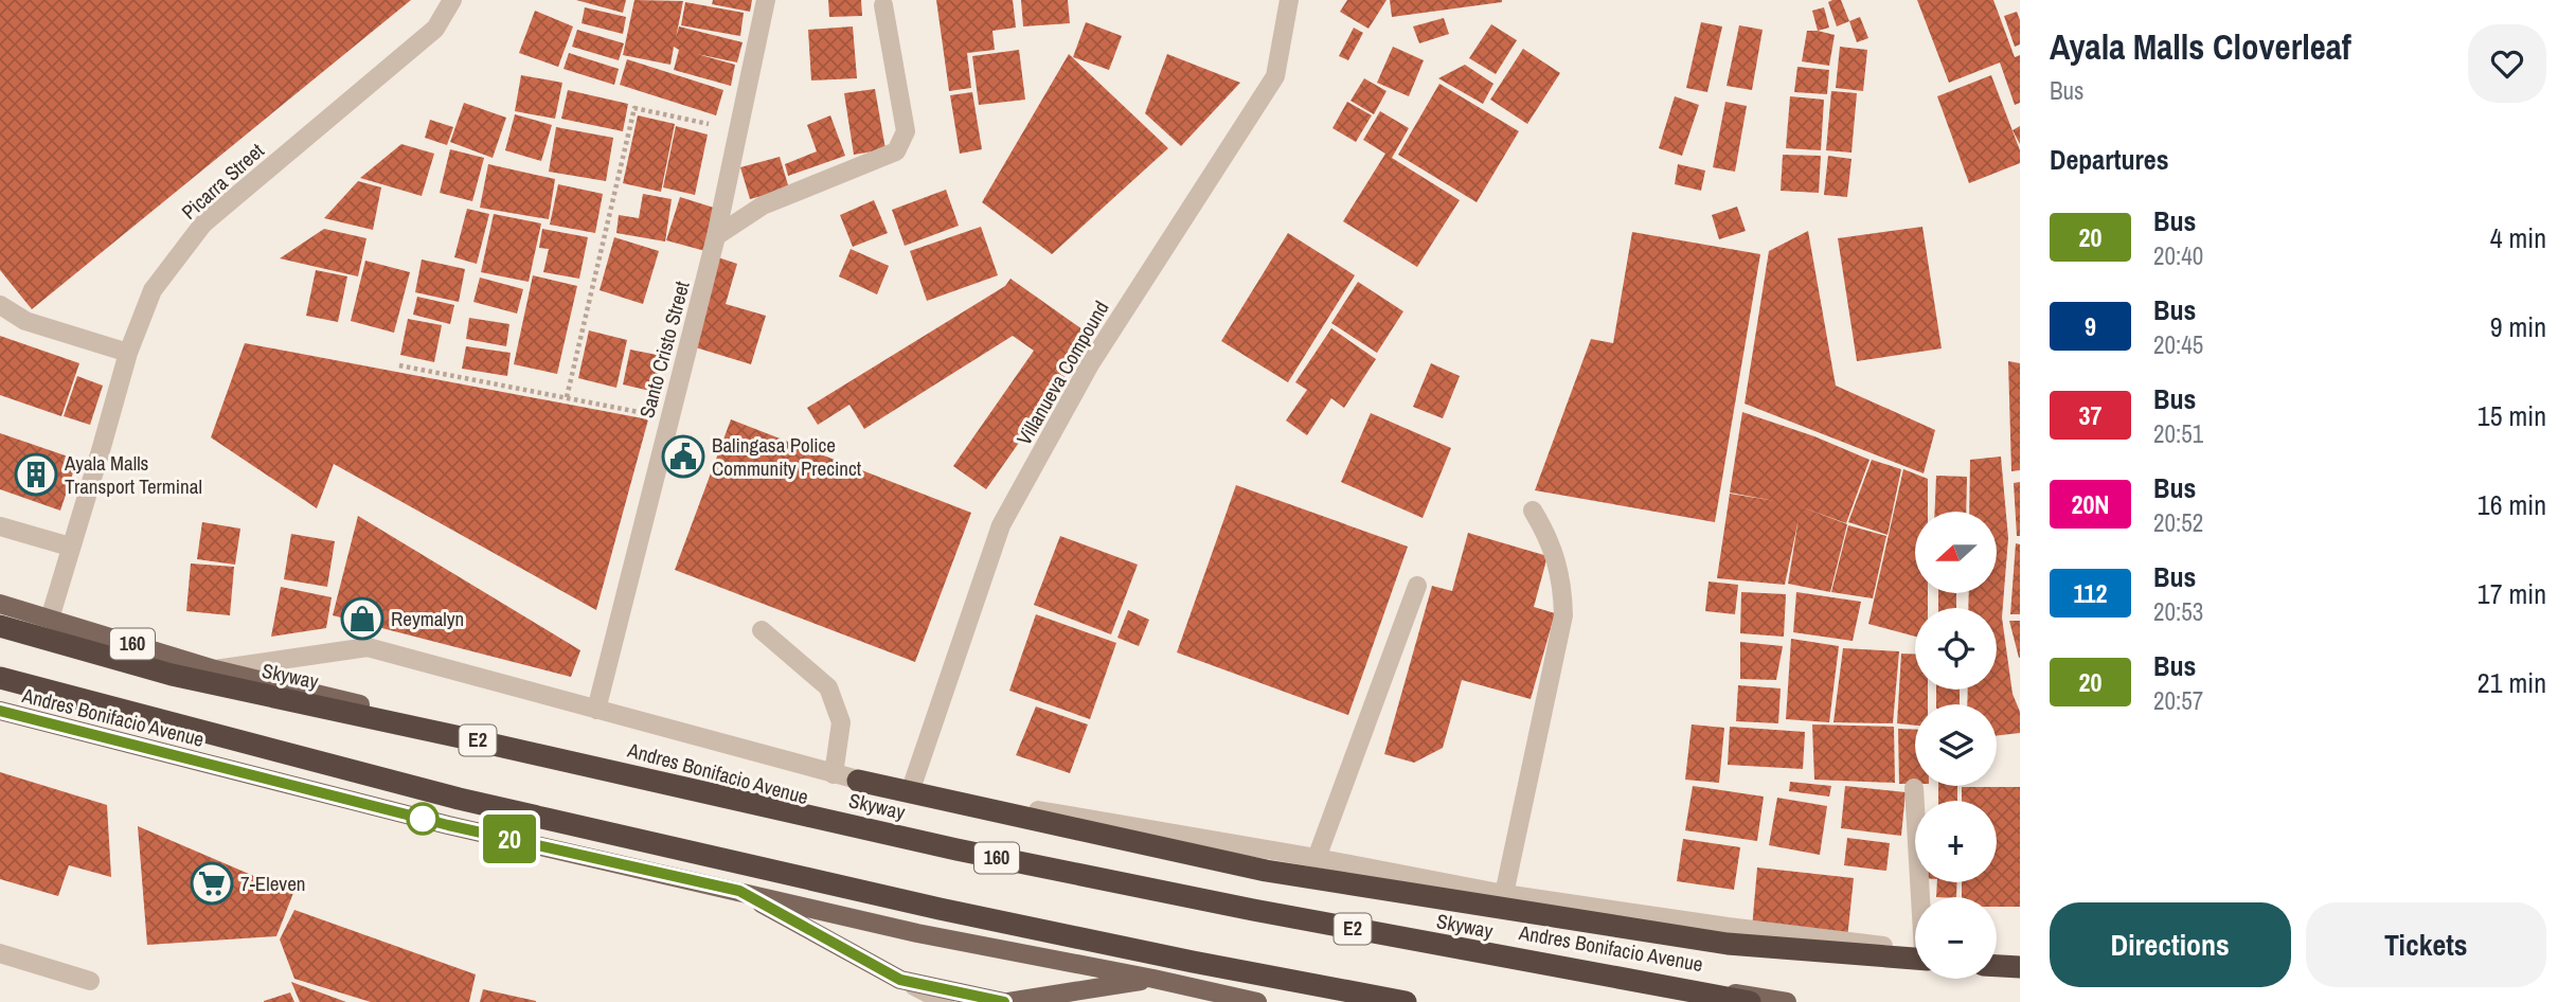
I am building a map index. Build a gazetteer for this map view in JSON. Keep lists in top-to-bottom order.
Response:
{
  "streets": {
    "highway": ["Skyway", "E2"],
    "main road": ["160", "Andres Bonifacio Avenue"],
    "street": ["Picarra Street", "Santo Cristo Street", "Villanueva Compound"]
  },
  "crossings": [
    ["Picarra Street", "Andres Bonifacio Avenue"],
    ["Santo Cristo Street", "Andres Bonifacio Avenue"],
    ["Villanueva Compound", "Andres Bonifacio Avenue"]
  ],
  "places": {
    "public building": ["Balingasa Police Community Precinct"],
    "building": ["Ayala Malls Transport Terminal"],
    "shop": ["Reymalyn"],
    "supermarket": ["7-Eleven"]
  },
  "lines": ["bus line 20"],
  "north": "left",
  "page": {
    "on_map": "20",
    "heading": [
      ["Ayala Malls Cloverleaf", "Bus"],
      "Departures"
    ],
    "list": [
      {
        "mark": "20",
        "name": "Bus",
        "note": "20:40",
        "value": "4 min"
      },
      {
        "mark": "9",
        "name": "Bus",
        "note": "20:45",
        "value": "9 min"
      },
      {
        "mark": "37",
        "name": "Bus",
        "note": "20:51",
        "value": "15 min"
      },
      {
        "mark": "20N",
        "name": "Bus",
        "note": "20:52",
        "value": "16 min"
      },
      {
        "mark": "112",
        "name": "Bus",
        "note": "20:53",
        "value": "17 min"
      },
      {
        "mark": "20",
        "name": "Bus",
        "note": "20:57",
        "value": "21 min"
      }
    ],
    "map_buttons": ["+", "−"],
    "buttons": ["Directions", "Tickets"]
  }
}
